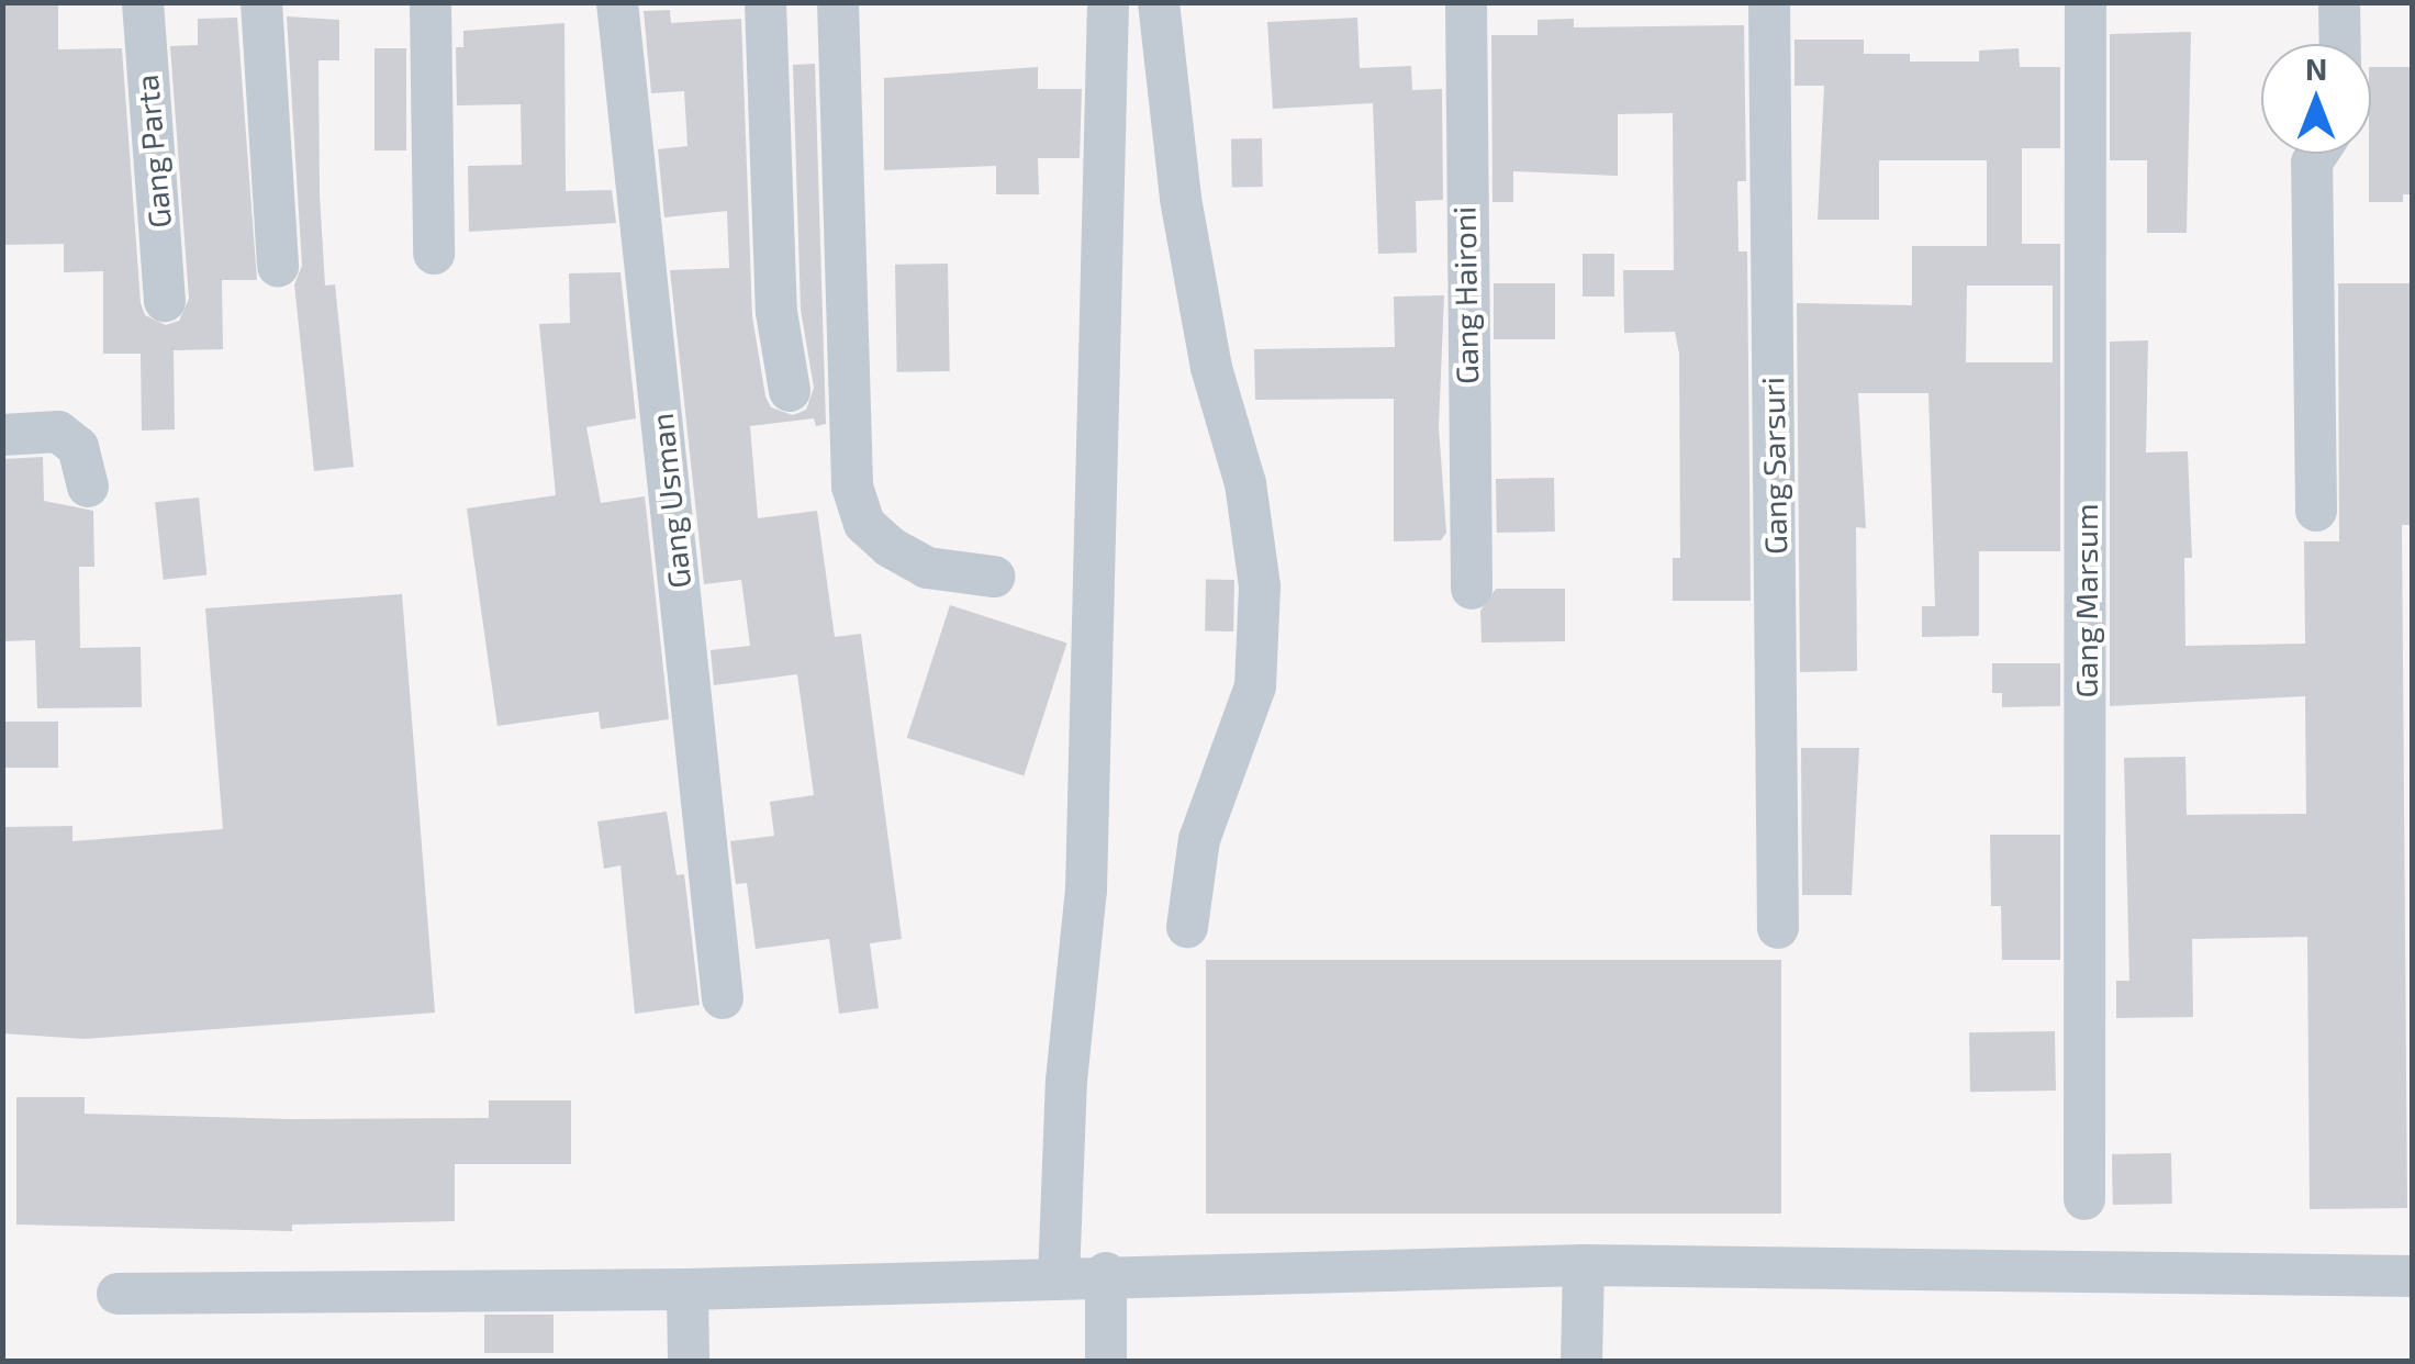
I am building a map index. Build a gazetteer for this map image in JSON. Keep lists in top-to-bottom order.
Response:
{
  "streets": {
    "street": [
      "Gang Parta",
      "Gang Haironi",
      "Gang Sarsuri",
      "Gang Usman",
      "Gang Marsum"
    ]
  },
  "north": "top"
}
